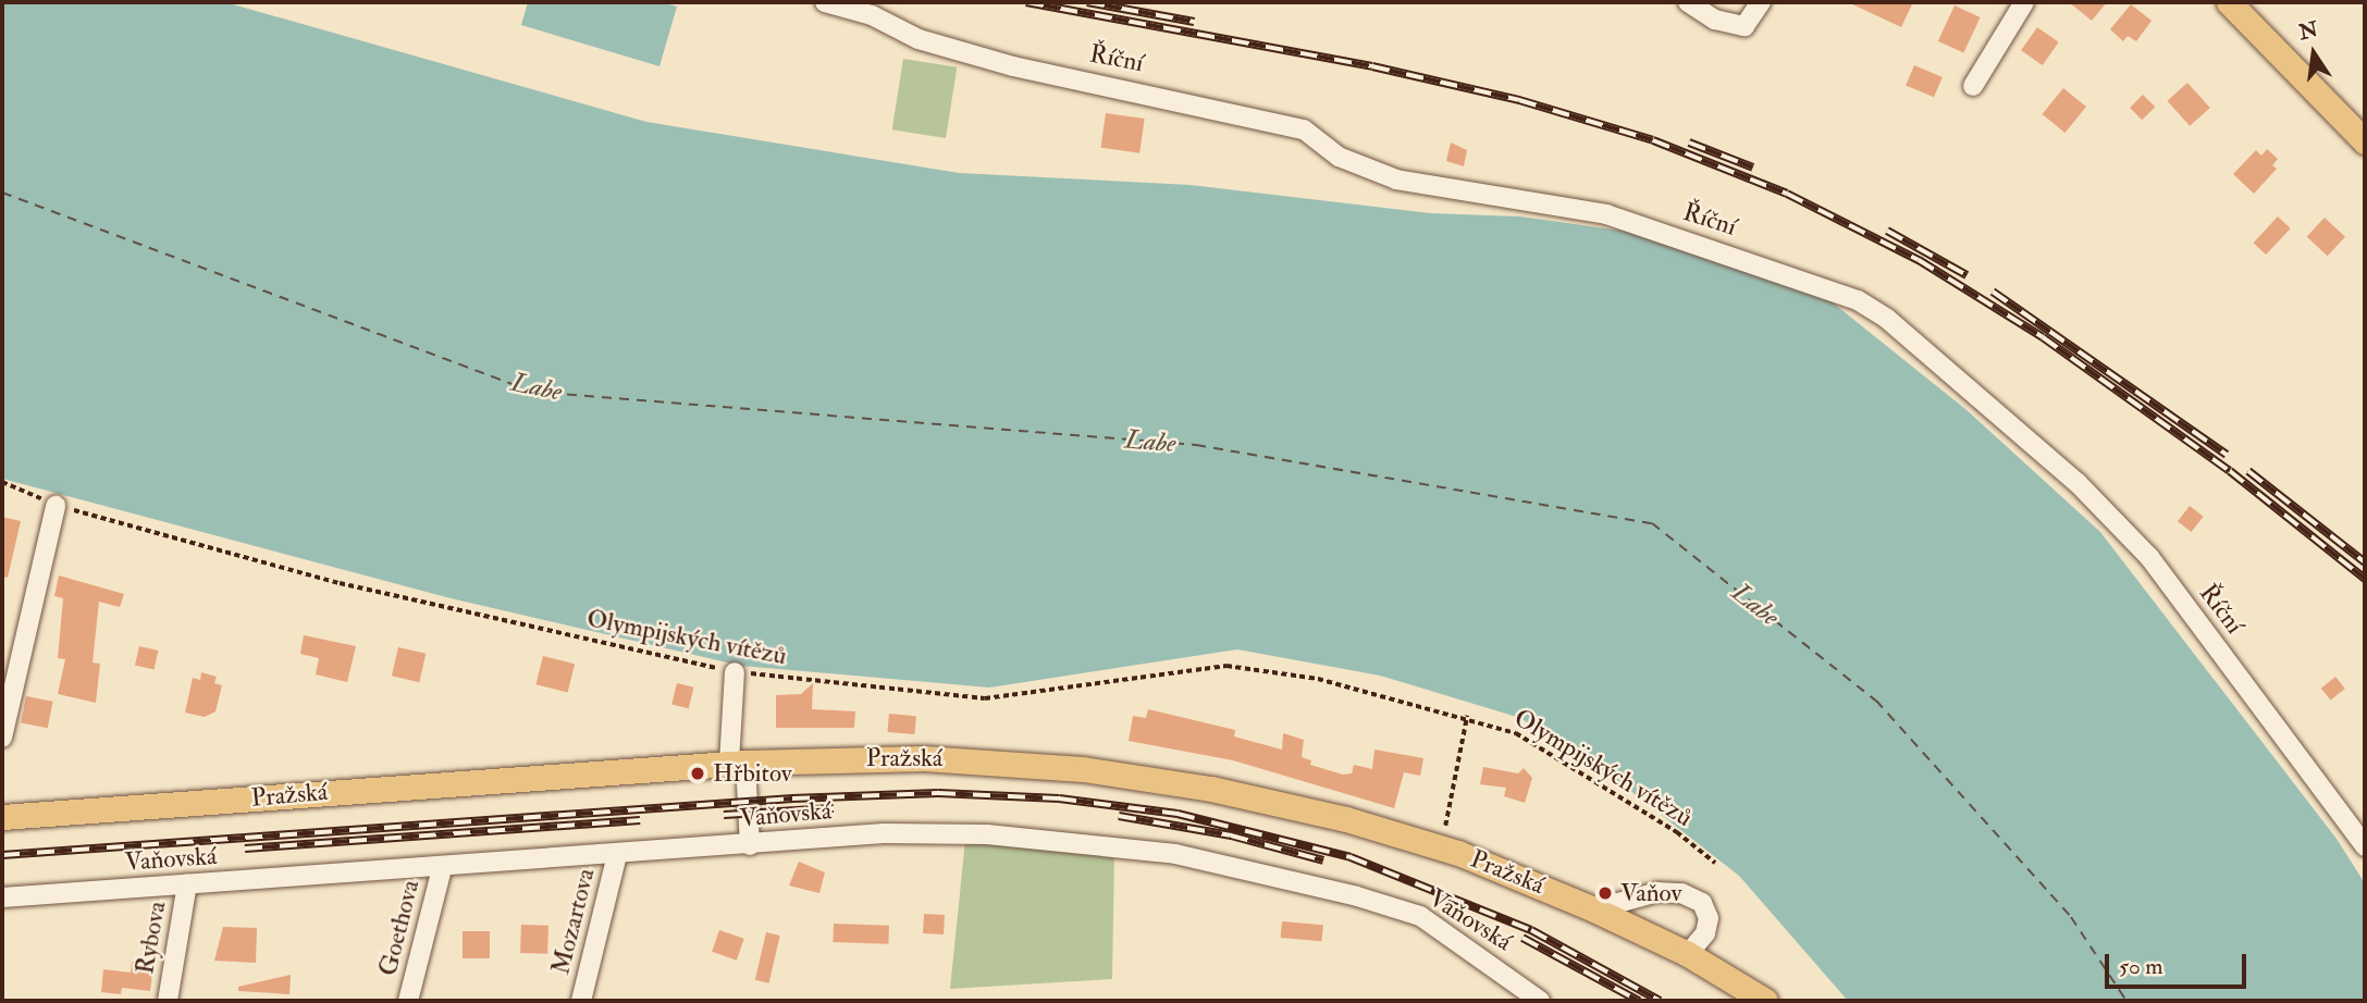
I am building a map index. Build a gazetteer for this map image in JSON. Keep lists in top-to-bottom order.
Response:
{
  "streets": {
    "main road": ["Pražská"],
    "street": [
      "Říční",
      "Vaňovská",
      "Mozartova",
      "Goethova",
      "Rybova"
    ],
    "path": ["Olympijských vítězů"]
  },
  "crossings": [
    ["Vaňovská", "Mozartova"],
    ["Vaňovská", "Goethova"],
    ["Vaňovská", "Rybova"]
  ],
  "water": ["Labe"],
  "places": ["Hřbitov", "Vaňov"],
  "scale_bar": "50 m",
  "north": "top"
}
